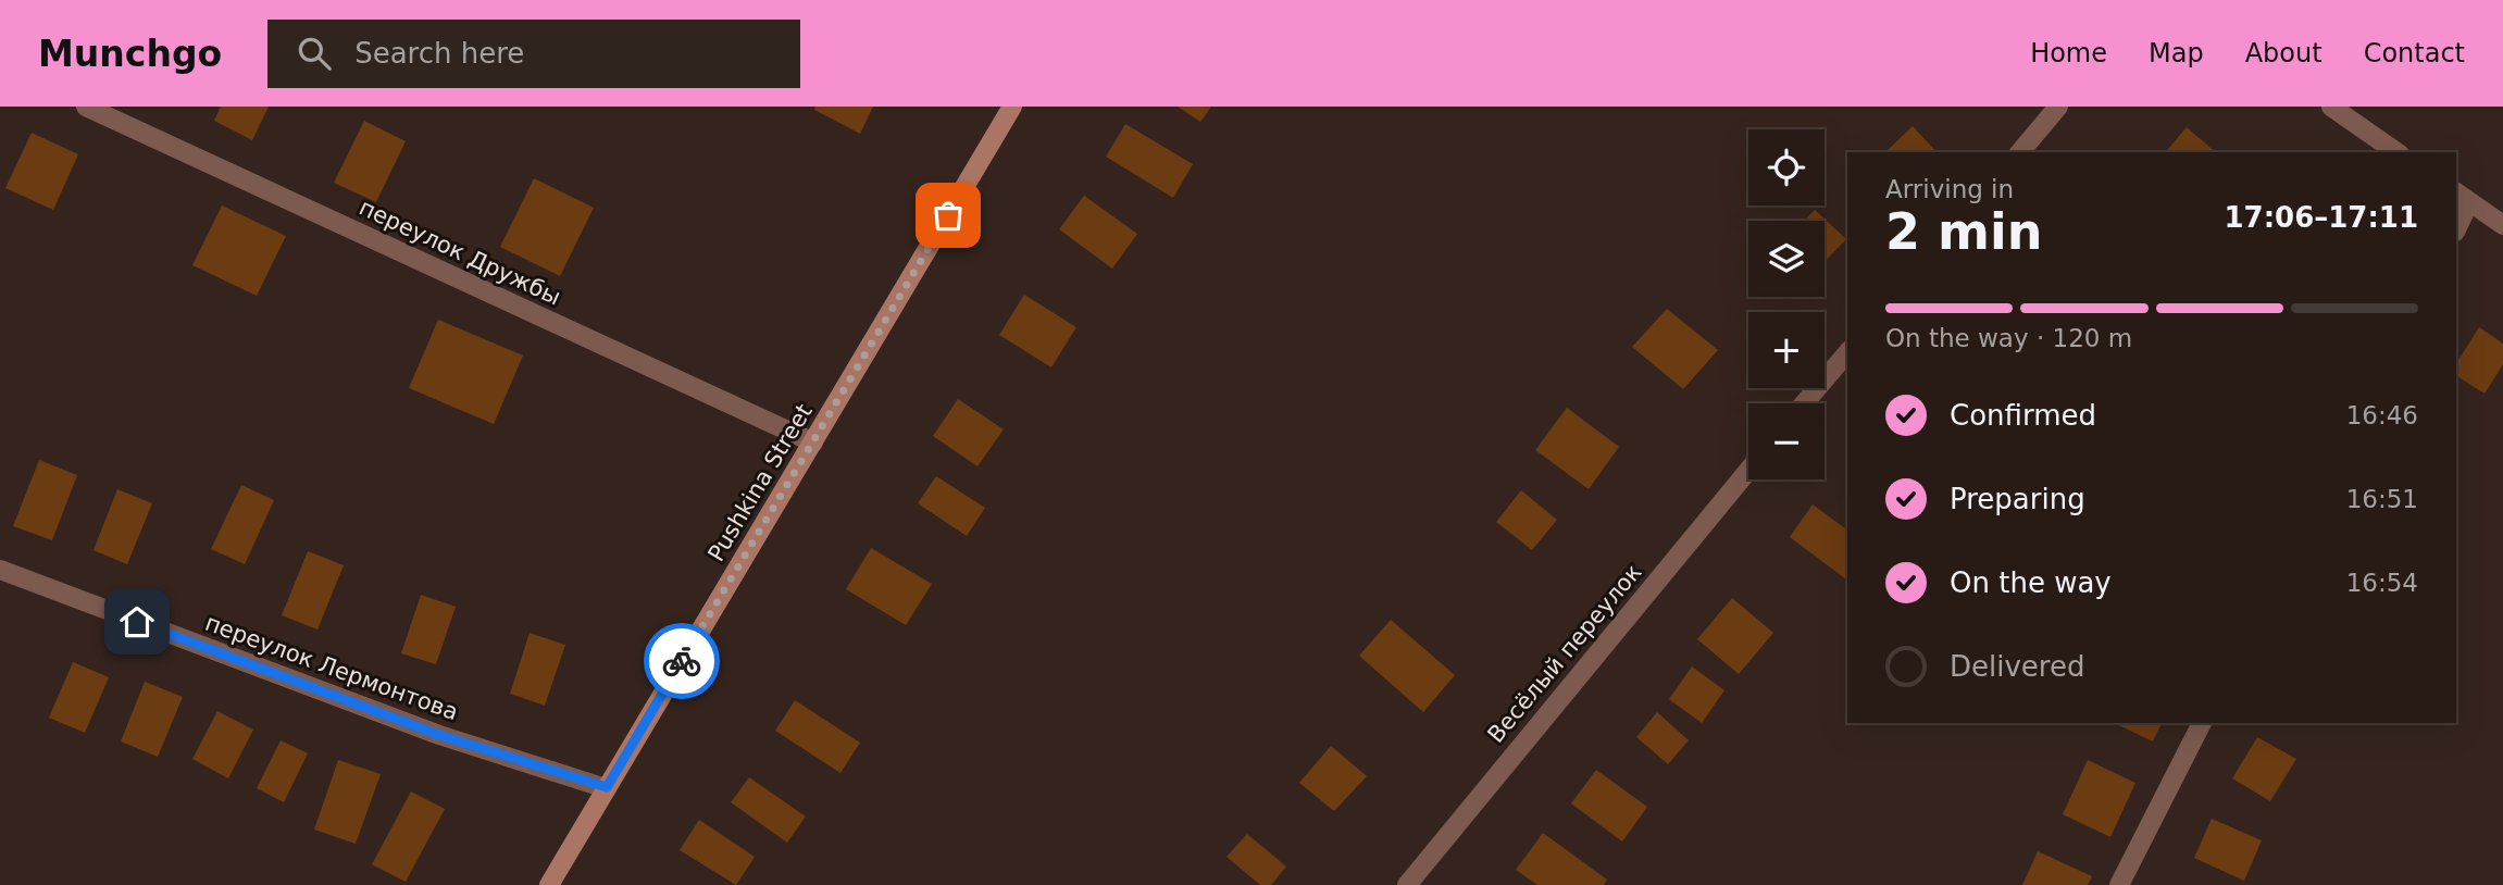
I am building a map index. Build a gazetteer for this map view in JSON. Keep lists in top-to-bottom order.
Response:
{
  "streets": {
    "main road": ["Pushkina Street"],
    "street": ["переулок Дружбы", "Весёлый переулок", "переулок Лермонтова"]
  },
  "crossings": [
    ["переулок Дружбы", "Pushkina Street"],
    ["Pushkina Street", "переулок Лермонтова"]
  ],
  "page": {
    "header": "Munchgo",
    "search": "Search here",
    "nav": [
      "Home",
      "Map",
      "About",
      "Contact"
    ],
    "map_buttons": ["+", "−"],
    "heading": ["2 min", "Arriving in", "17:06–17:11"],
    "bar": "On the way · 120 m",
    "list": [
      ["Confirmed", "16:46"],
      ["Preparing", "16:51"],
      ["On the way", "16:54"],
      "Delivered"
    ]
  }
}
